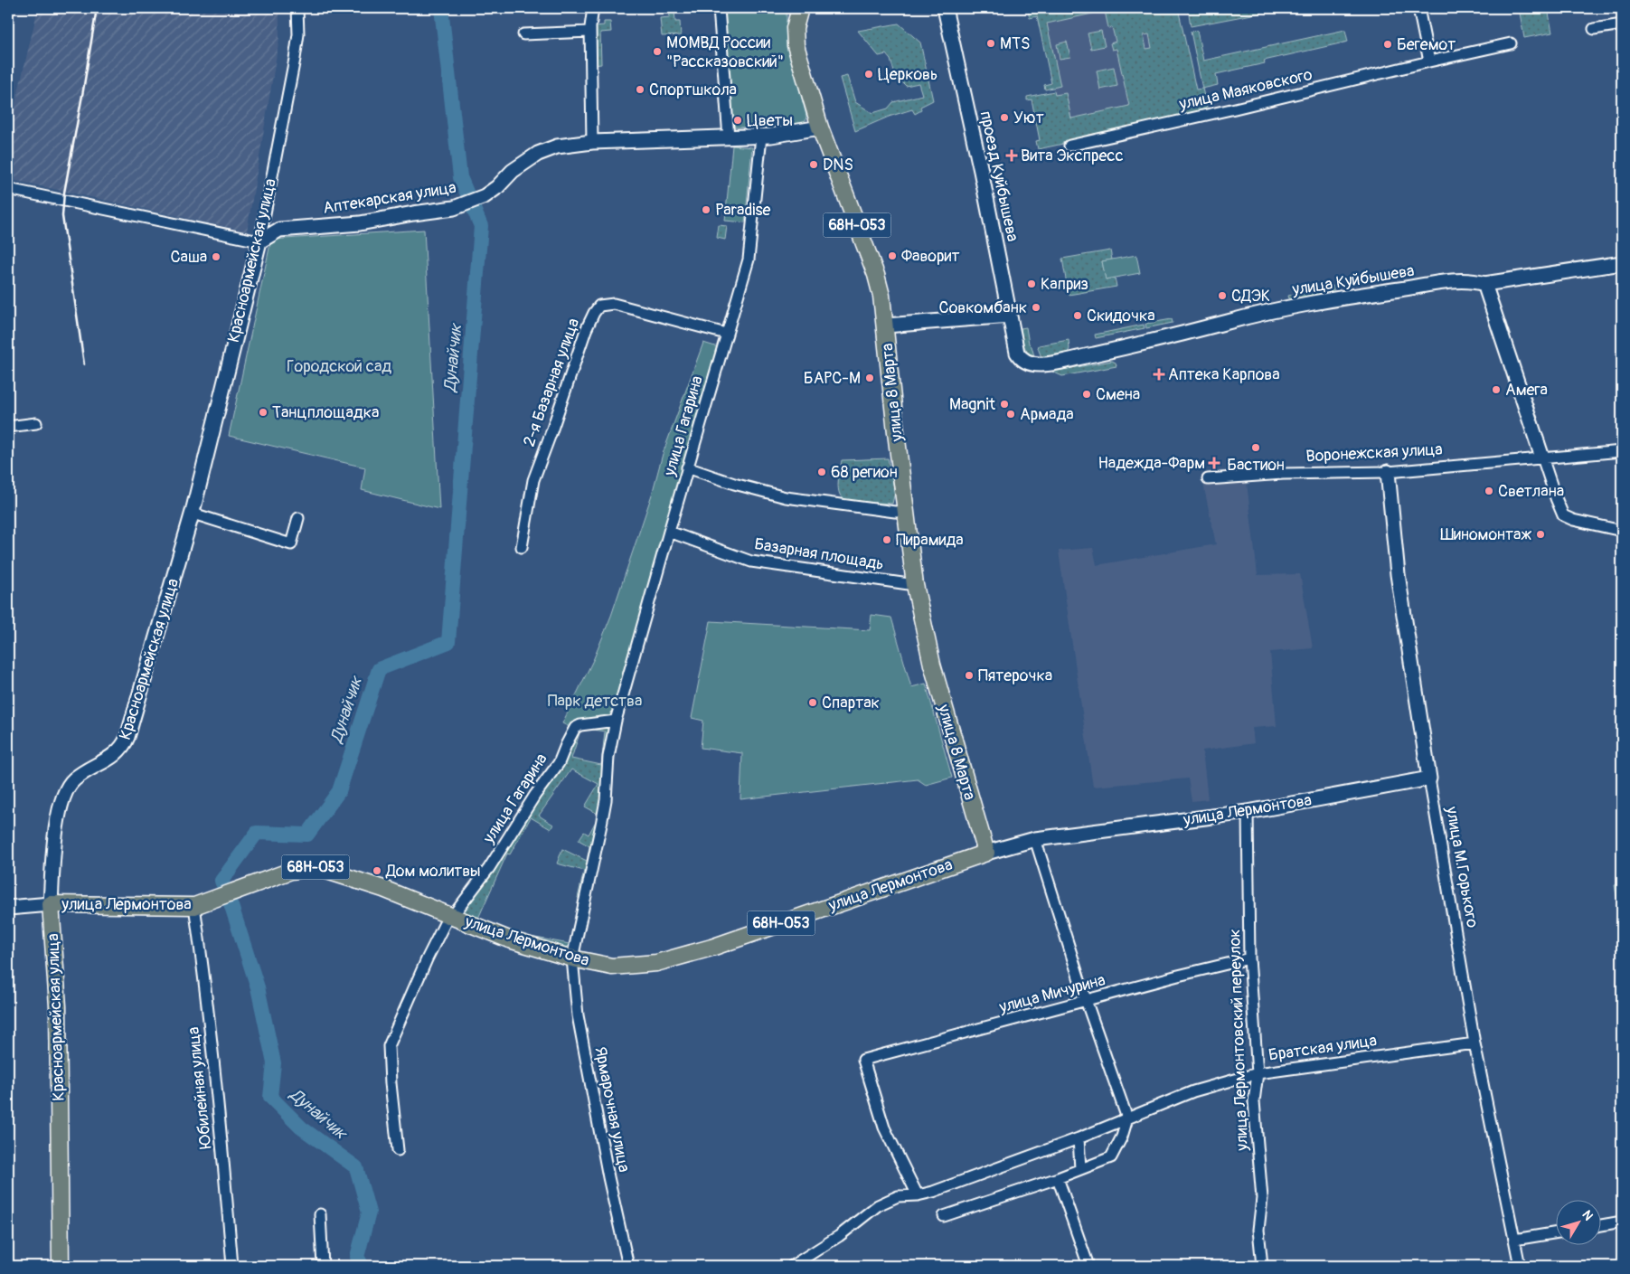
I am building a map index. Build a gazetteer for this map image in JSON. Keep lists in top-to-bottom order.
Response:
{
  "streets": {
    "main road": [
      "68Н-053",
      "Красноармейская улица",
      "улица 8 Марта",
      "улица Лермонтова"
    ],
    "street": [
      "улица Маяковского",
      "проезд Куйбышева",
      "Аптекарская улица",
      "улица Куйбышева",
      "2-я Базарная улица",
      "улица Гагарина",
      "Воронежская улица",
      "Базарная площадь",
      "улица М.Горького",
      "улица Мичурина",
      "улица Лермонтовский переулок",
      "Братская улица",
      "Юбилейная улица",
      "Ярмарочная улица"
    ]
  },
  "crossings": [
    ["проезд Куйбышева", "улица Куйбышева"],
    ["Аптекарская улица", "Красноармейская улица"],
    ["Аптекарская улица", "улица 8 Марта"],
    ["Аптекарская улица", "улица Гагарина"],
    ["Красноармейская улица", "улица Лермонтова"],
    ["2-я Базарная улица", "улица Гагарина"],
    ["улица 8 Марта", "Базарная площадь"],
    ["улица 8 Марта", "улица Лермонтова"],
    ["улица Гагарина", "Базарная площадь"],
    ["улица Гагарина", "улица Лермонтова"],
    ["улица Гагарина", "Ярмарочная улица"],
    ["Воронежская улица", "улица М.Горького"],
    ["улица Лермонтова", "улица М.Горького"],
    ["улица Лермонтова", "улица Лермонтовский переулок"],
    ["улица Лермонтова", "Юбилейная улица"],
    ["улица Лермонтова", "Ярмарочная улица"],
    ["улица М.Горького", "Братская улица"],
    ["улица Мичурина", "улица Лермонтовский переулок"],
    ["улица Мичурина", "Братская улица"],
    ["улица Лермонтовский переулок", "Братская улица"]
  ],
  "water": ["Дунайчик"],
  "parks": ["Городской сад", "Парк детства"],
  "places": {
    "other": [
      "MTS",
      "Бегемот",
      "МОМВД России \"Рассказовский\"",
      "Церковь",
      "Спортшкола",
      "Уют",
      "Цветы",
      "DNS",
      "Paradise",
      "Фаворит",
      "Саша",
      "Каприз",
      "СДЭК",
      "Совкомбанк",
      "Скидочка",
      "БАРС-М",
      "Амега",
      "Смена",
      "Magnit",
      "Танцплощадка",
      "Армада",
      "Бастион",
      "68 регион",
      "Светлана",
      "Шиномонтаж",
      "Пирамида",
      "Пятерочка",
      "Спартак",
      "Дом молитвы"
    ],
    "health": ["Вита Экспресс", "Аптека Карпова", "Надежда-Фарм"]
  },
  "north": "top right"
}
